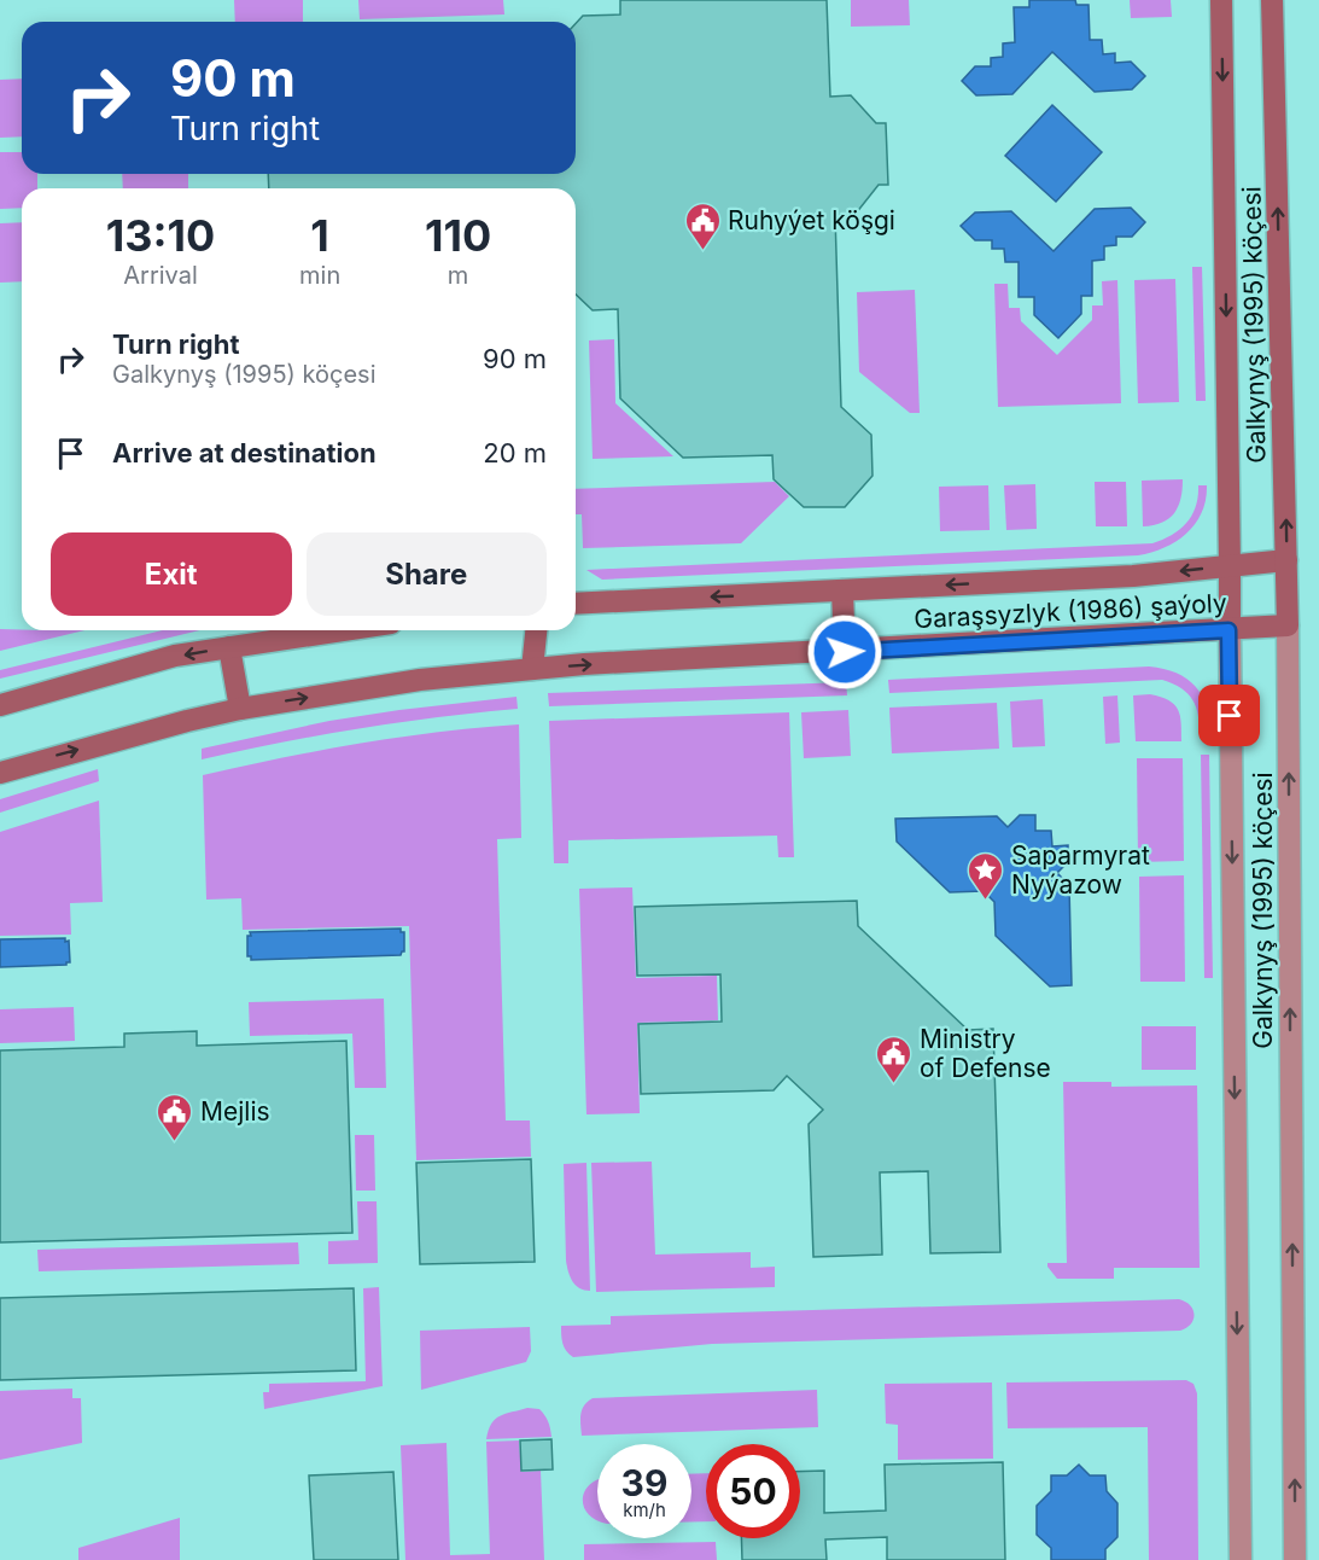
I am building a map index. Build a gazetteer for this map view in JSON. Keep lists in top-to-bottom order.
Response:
{
  "streets": {
    "main road": ["Galkynyş (1995) köçesi", "Garaşsyzlyk (1986) şaýoly"]
  },
  "crossings": [
    ["Galkynyş (1995) köçesi", "Garaşsyzlyk (1986) şaýoly"]
  ],
  "places": {
    "public building": ["Ruhyýet köşgi", "Ministry of Defense", "Mejlis"],
    "place": ["Saparmyrat Nyýazow"]
  },
  "page": {
    "turn": ["90 m", "Turn right"],
    "eta": [
      "13:10",
      "Arrival",
      "1",
      "min",
      "110",
      "m"
    ],
    "list": [
      {
        "name": "Turn right",
        "note": "Galkynyş (1995) köçesi",
        "value": "90 m"
      },
      {
        "name": "Arrive at destination",
        "value": "20 m"
      }
    ],
    "buttons": ["Exit", "Share"],
    "speed": "39 km/h",
    "limit": "50"
  }
}
